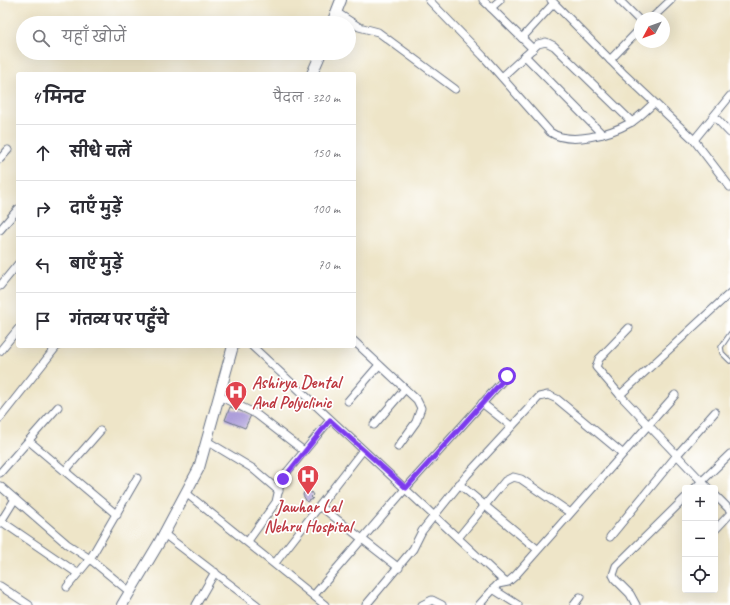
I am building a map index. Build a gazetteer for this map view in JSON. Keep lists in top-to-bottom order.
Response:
{
  "places": {
    "hospital": ["Ashirya Dental And Polyclinic", "Jawhar Lal Nehru Hospital"]
  },
  "north": "bottom left",
  "page": {
    "search": "यहाँ खोजें",
    "heading": ["4 मिनट", "पैदल · 320 m"],
    "list": [
      ["सीधे चलें", "150 m"],
      ["दाएँ मुड़ें", "100 m"],
      ["बाएँ मुड़ें", "70 m"],
      "गंतव्य पर पहुँचे"
    ],
    "map_buttons": ["+", "−"]
  }
}
